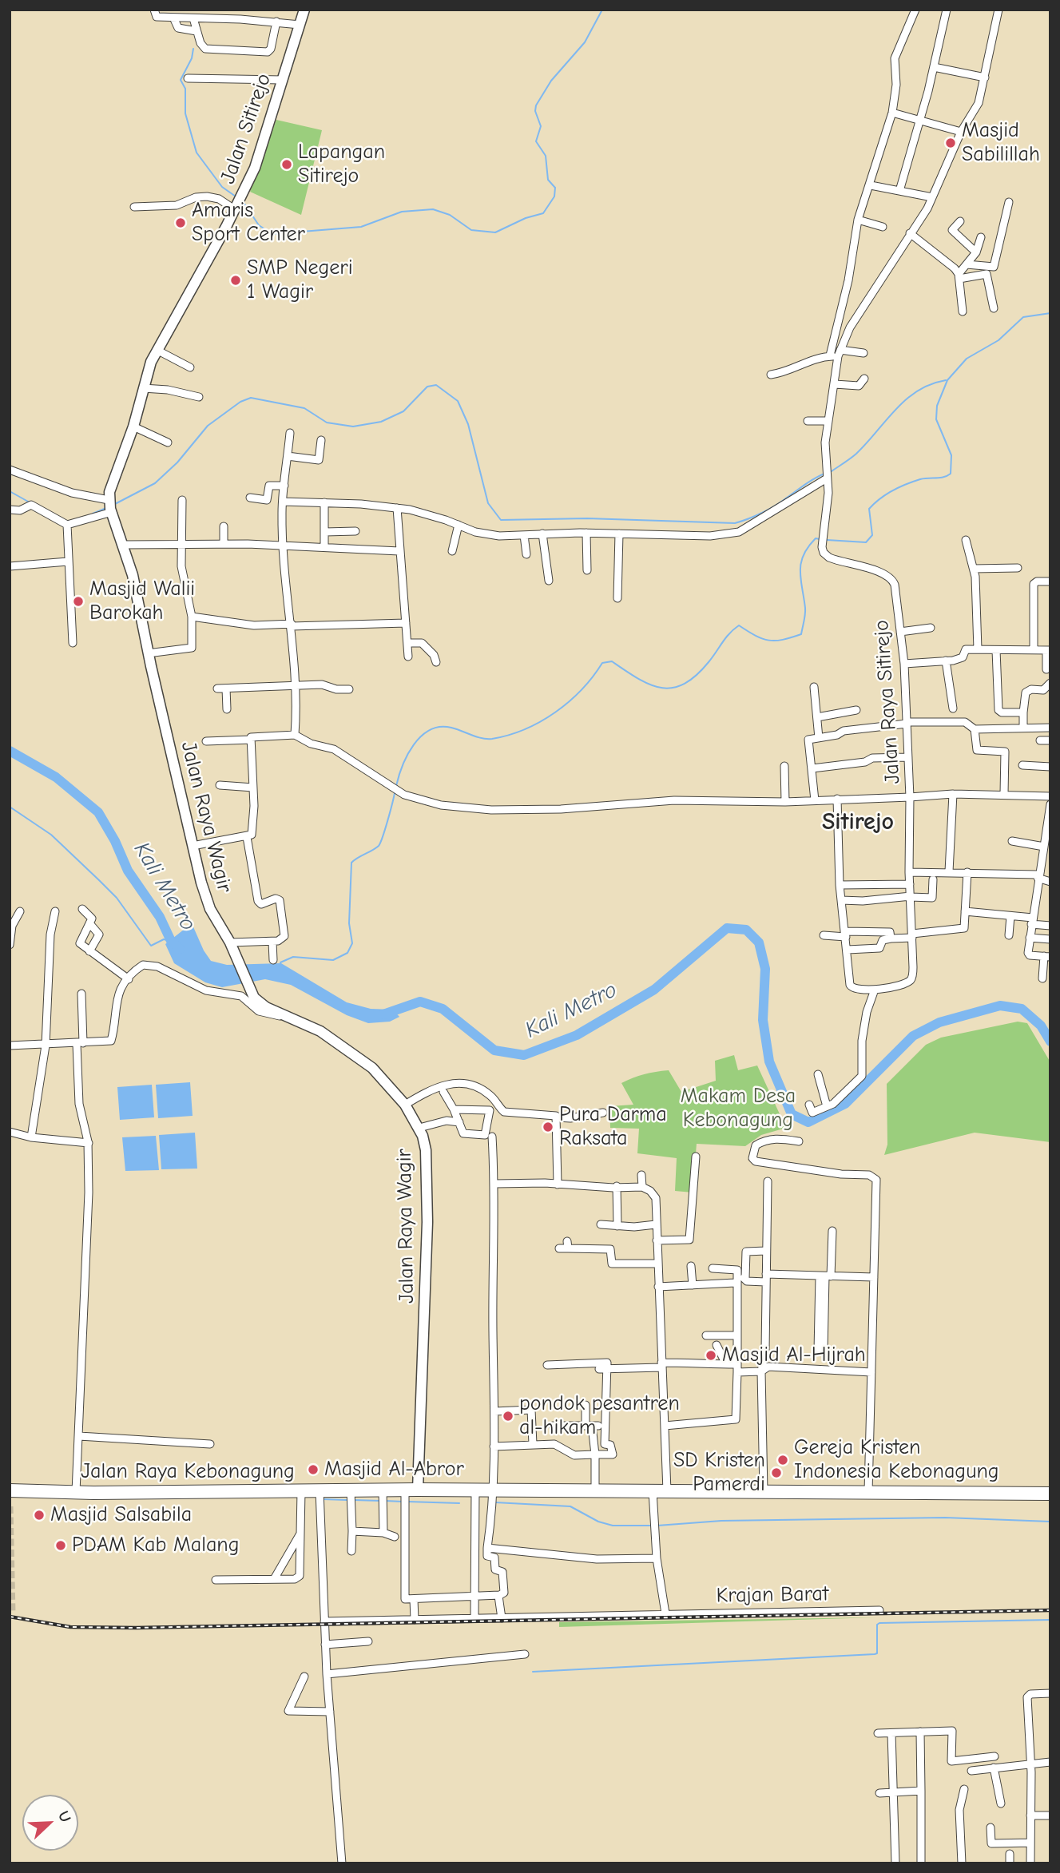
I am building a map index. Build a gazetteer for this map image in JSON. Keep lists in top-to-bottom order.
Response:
{
  "streets": {
    "highway": ["Jalan Raya Kebonagung"],
    "main road": ["Jalan Sitirejo", "Jalan Raya Wagir"],
    "street": ["Jalan Raya Sitirejo", "Krajan Barat"]
  },
  "crossings": [
    ["Jalan Sitirejo", "Jalan Raya Wagir"],
    ["Jalan Raya Wagir", "Jalan Raya Kebonagung"]
  ],
  "districts": ["Sitirejo"],
  "water": ["Kali Metro"],
  "parks": ["Makam Desa Kebonagung"],
  "places": [
    "Masjid Sabilillah",
    "Lapangan Sitirejo",
    "Amaris Sport Center",
    "SMP Negeri 1 Wagir",
    "Masjid Walii Barokah",
    "Pura Darma Raksata",
    "Masjid Al-Hijrah",
    "pondok pesantren al-hikam",
    "Gereja Kristen Indonesia Kebonagung",
    "Masjid Al-Abror",
    "SD Kristen Pamerdi",
    "Masjid Salsabila",
    "PDAM Kab Malang"
  ],
  "north": "top right"
}
